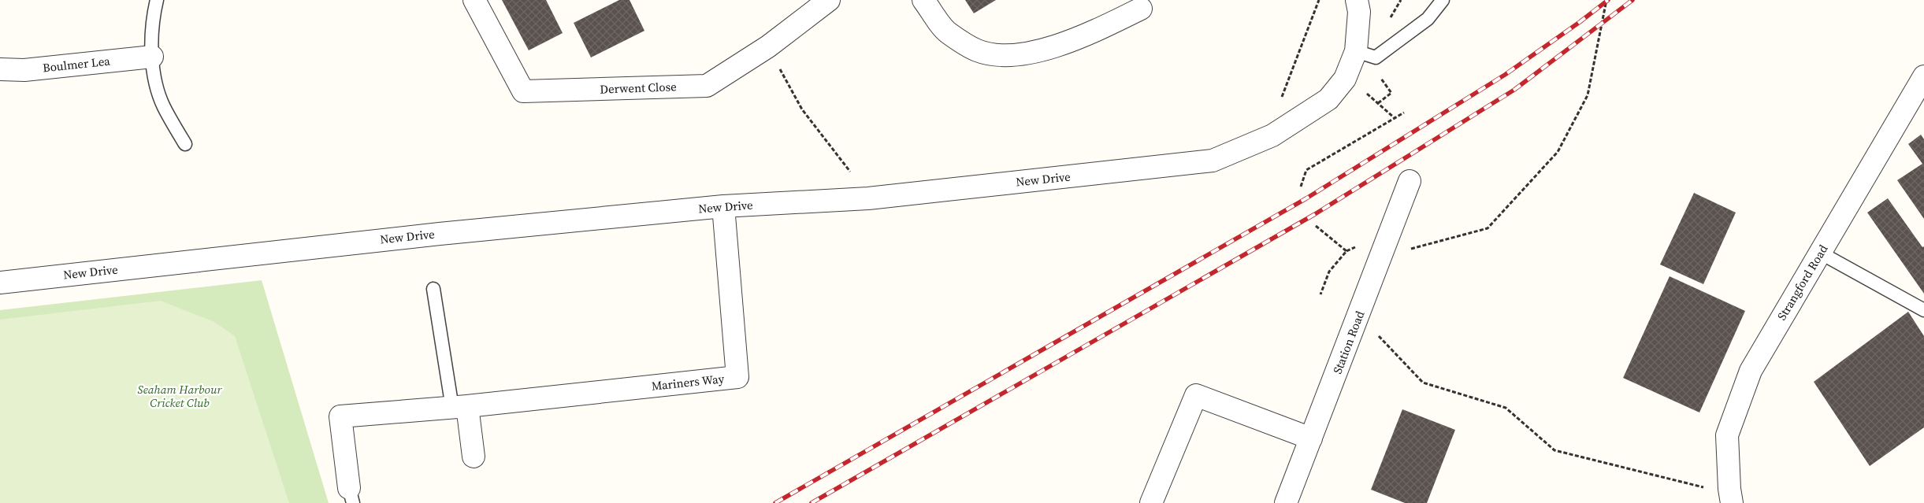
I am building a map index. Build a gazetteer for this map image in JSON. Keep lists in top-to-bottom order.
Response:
{
  "streets": {
    "street": [
      "Boulmer Lea",
      "Derwent Close",
      "New Drive",
      "Strangford Road",
      "Station Road",
      "Mariners Way"
    ]
  },
  "crossings": [
    ["New Drive", "Mariners Way"]
  ],
  "parks": ["Seaham Harbour Cricket Club"]
}
